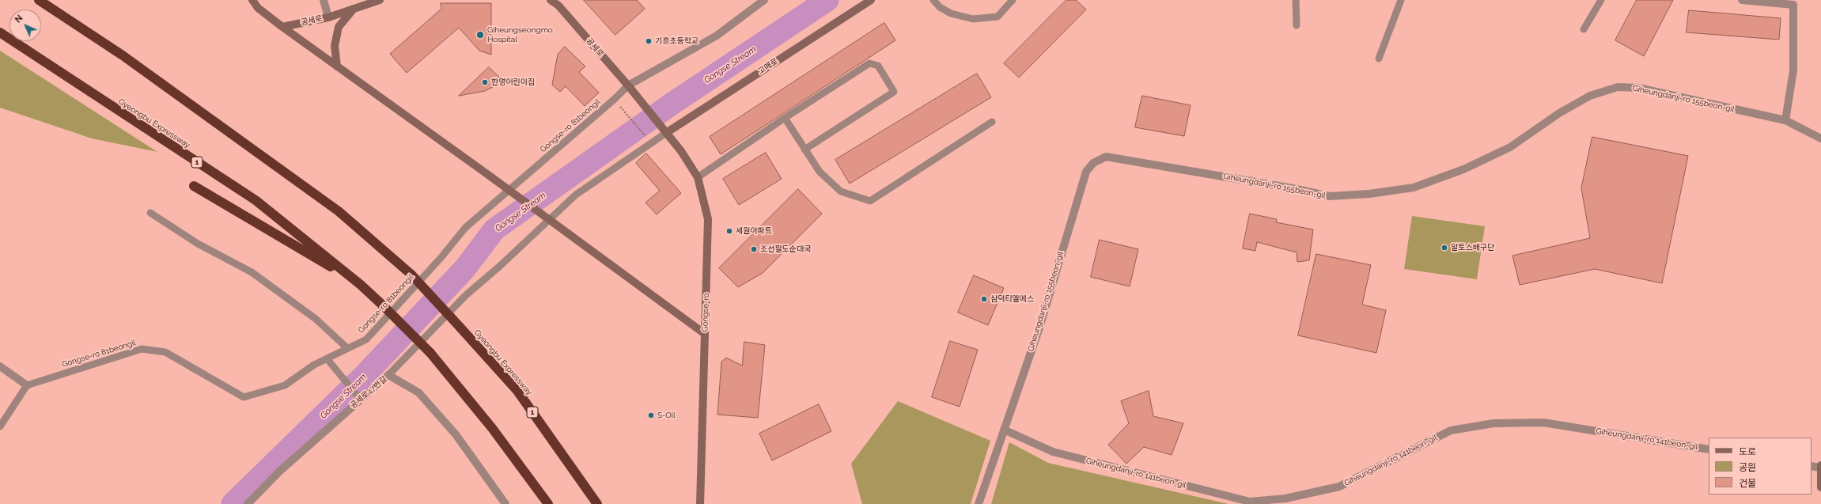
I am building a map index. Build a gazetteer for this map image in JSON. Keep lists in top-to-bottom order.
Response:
{
  "streets": {
    "highway": ["Gyeongbu Expressway", "1"],
    "street": [
      "공세로",
      "고매로",
      "Giheungdanji-ro 155beon-gil",
      "Gongse-ro",
      "공세로47번길",
      "Giheungdanji-ro 141beon-gil"
    ],
    "lane": ["Gongse-ro 81beongil"]
  },
  "crossings": [
    ["공세로", "고매로"],
    ["공세로", "Gongse-ro 81beongil"],
    ["공세로", "Gongse-ro"],
    ["고매로", "Gongse-ro"],
    ["Giheungdanji-ro 155beon-gil", "Giheungdanji-ro 141beon-gil"]
  ],
  "water": ["Gongse Stream"],
  "places": [
    "Giheungseongmo Hospital",
    "기흥초등학교",
    "한영어린이집",
    "세원아파트",
    "알토스배구단",
    "조선팔도순대국",
    "삼덕티엘에스",
    "S-Oil"
  ],
  "legend": ["도로", "공원", "건물"],
  "north": "top left"
}
